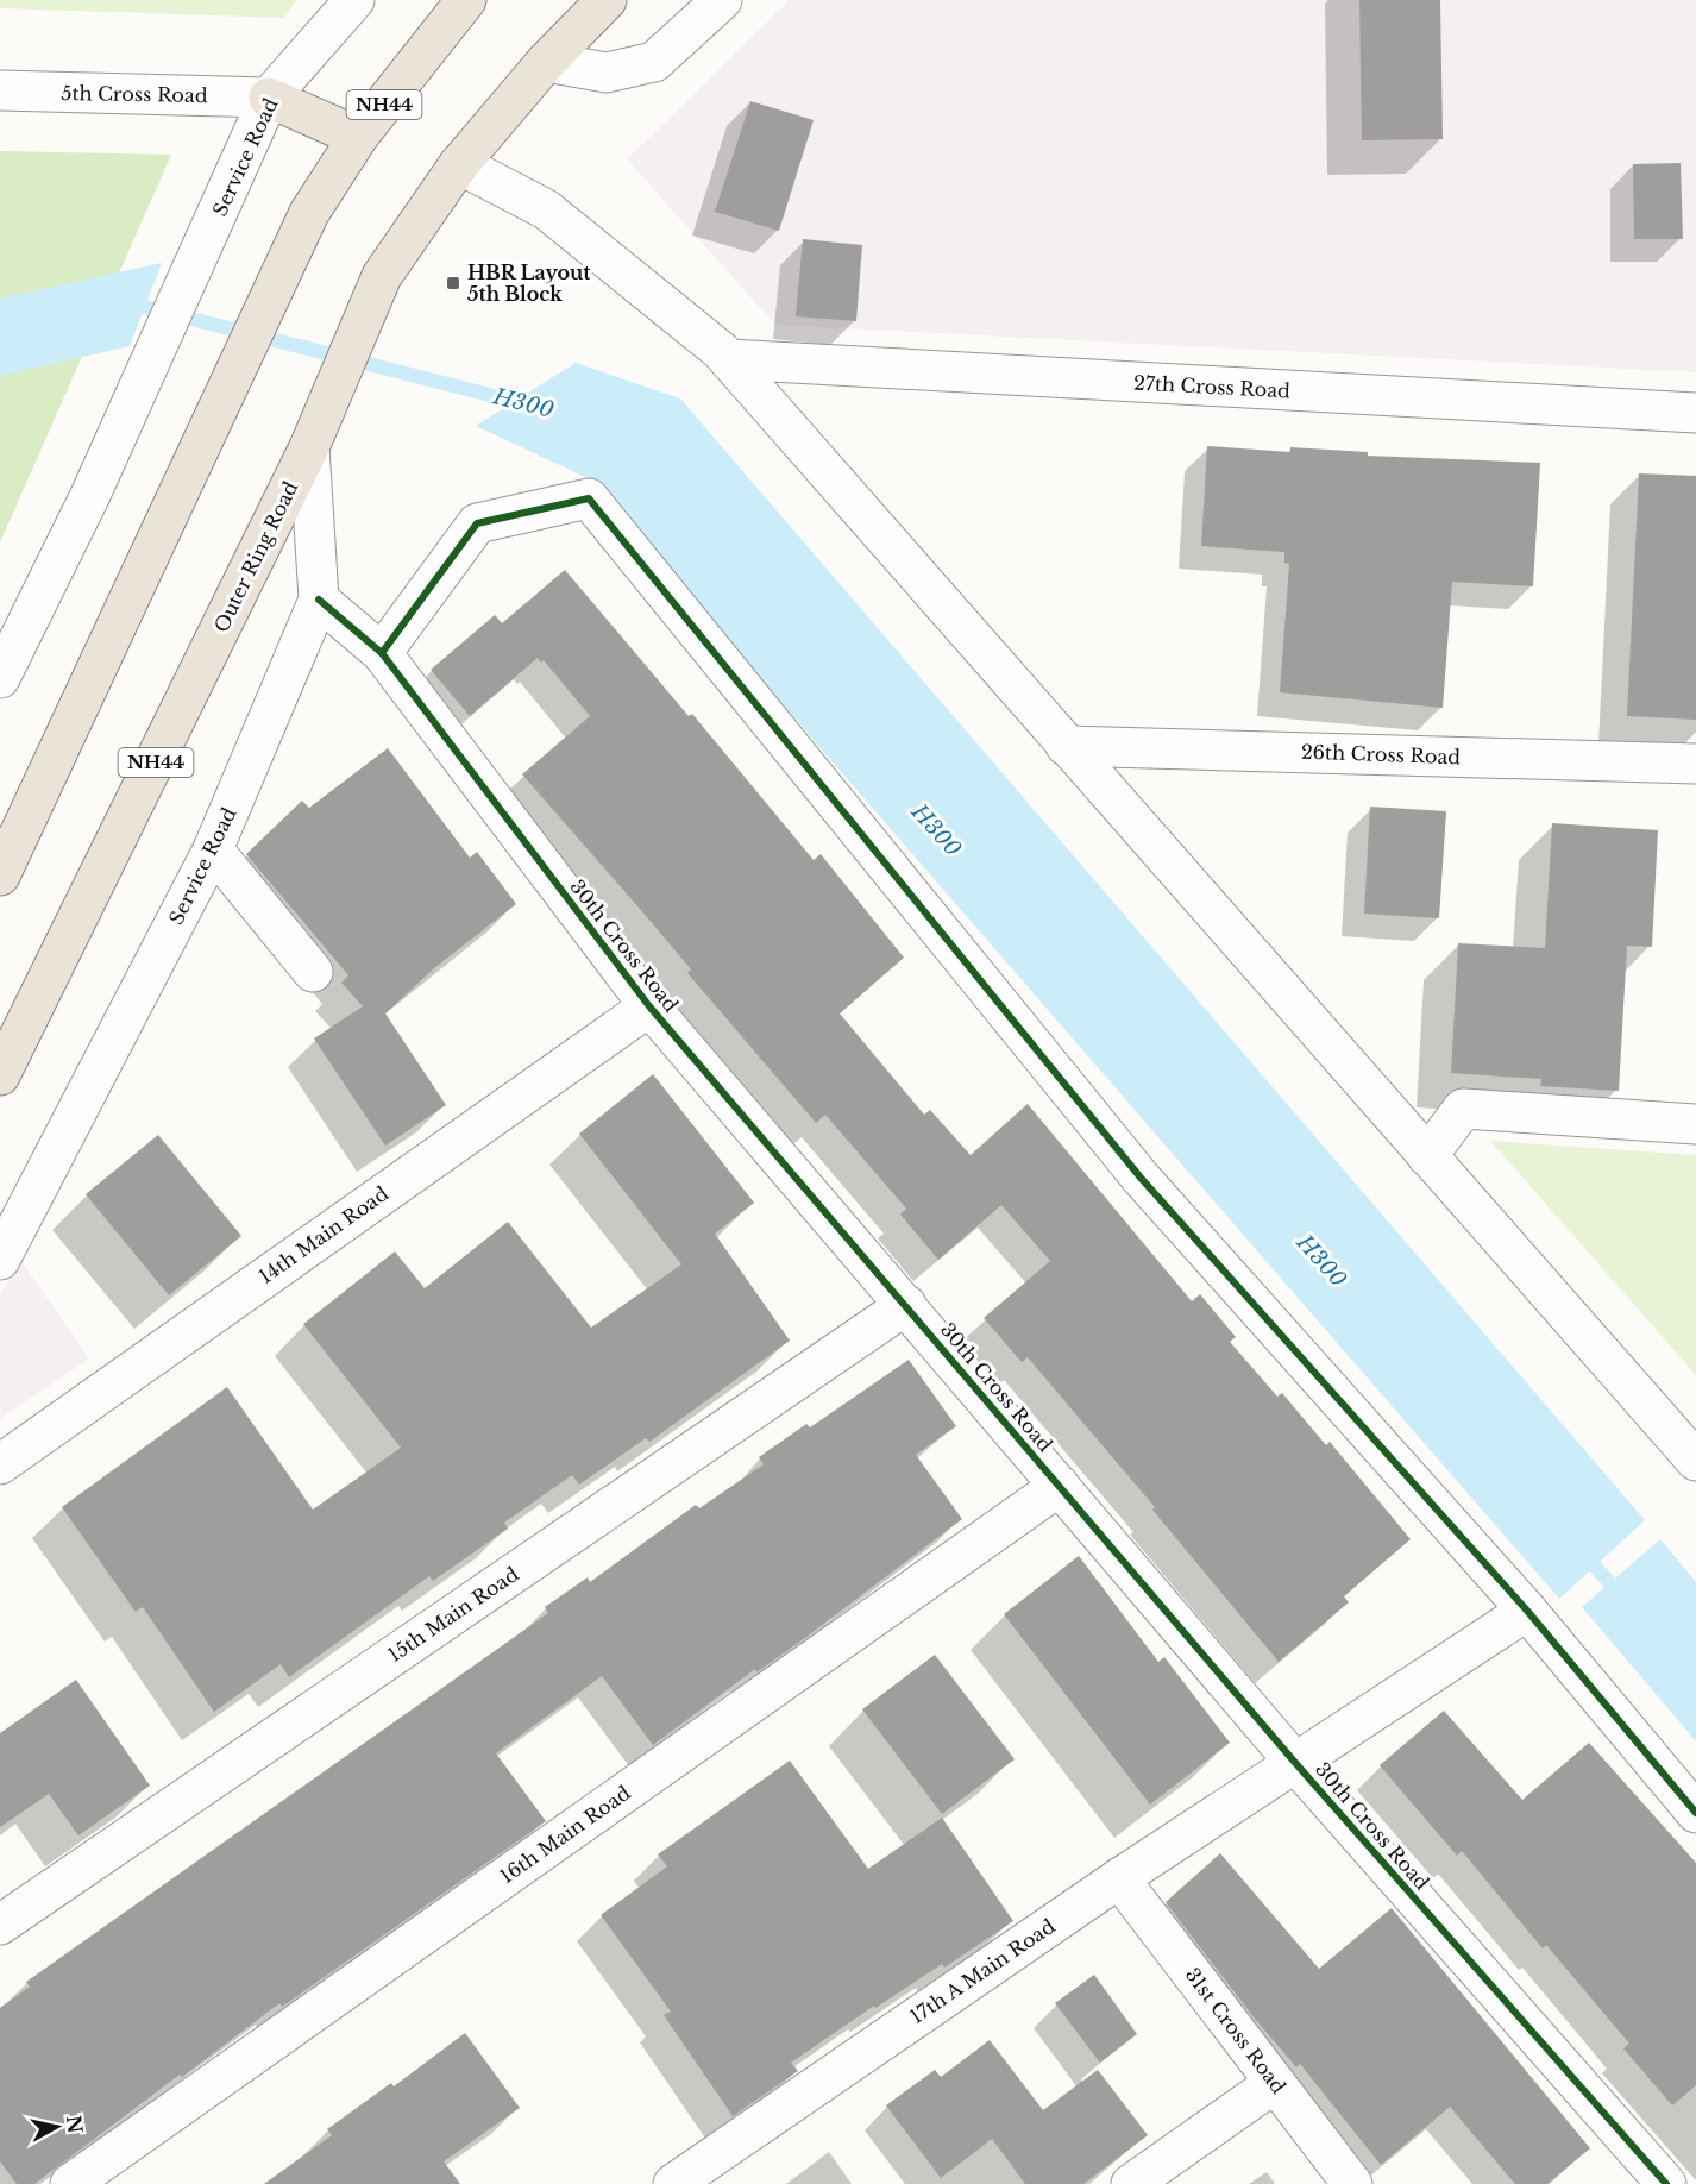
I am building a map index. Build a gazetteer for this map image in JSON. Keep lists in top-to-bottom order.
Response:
{
  "streets": {
    "highway": ["NH44", "Outer Ring Road"],
    "street": [
      "5th Cross Road",
      "Service Road",
      "27th Cross Road",
      "26th Cross Road",
      "30th Cross Road",
      "14th Main Road",
      "15th Main Road",
      "16th Main Road",
      "17th A Main Road",
      "31st Cross Road"
    ]
  },
  "crossings": [
    ["5th Cross Road", "Service Road"],
    ["NH44", "Outer Ring Road"],
    ["Service Road", "Outer Ring Road"],
    ["Service Road", "30th Cross Road"],
    ["30th Cross Road", "14th Main Road"],
    ["30th Cross Road", "15th Main Road"],
    ["30th Cross Road", "16th Main Road"],
    ["30th Cross Road", "17th A Main Road"],
    ["17th A Main Road", "31st Cross Road"]
  ],
  "water": ["H300"],
  "places": {
    "transit": ["HBR Layout 5th Block"]
  },
  "north": "right"
}
